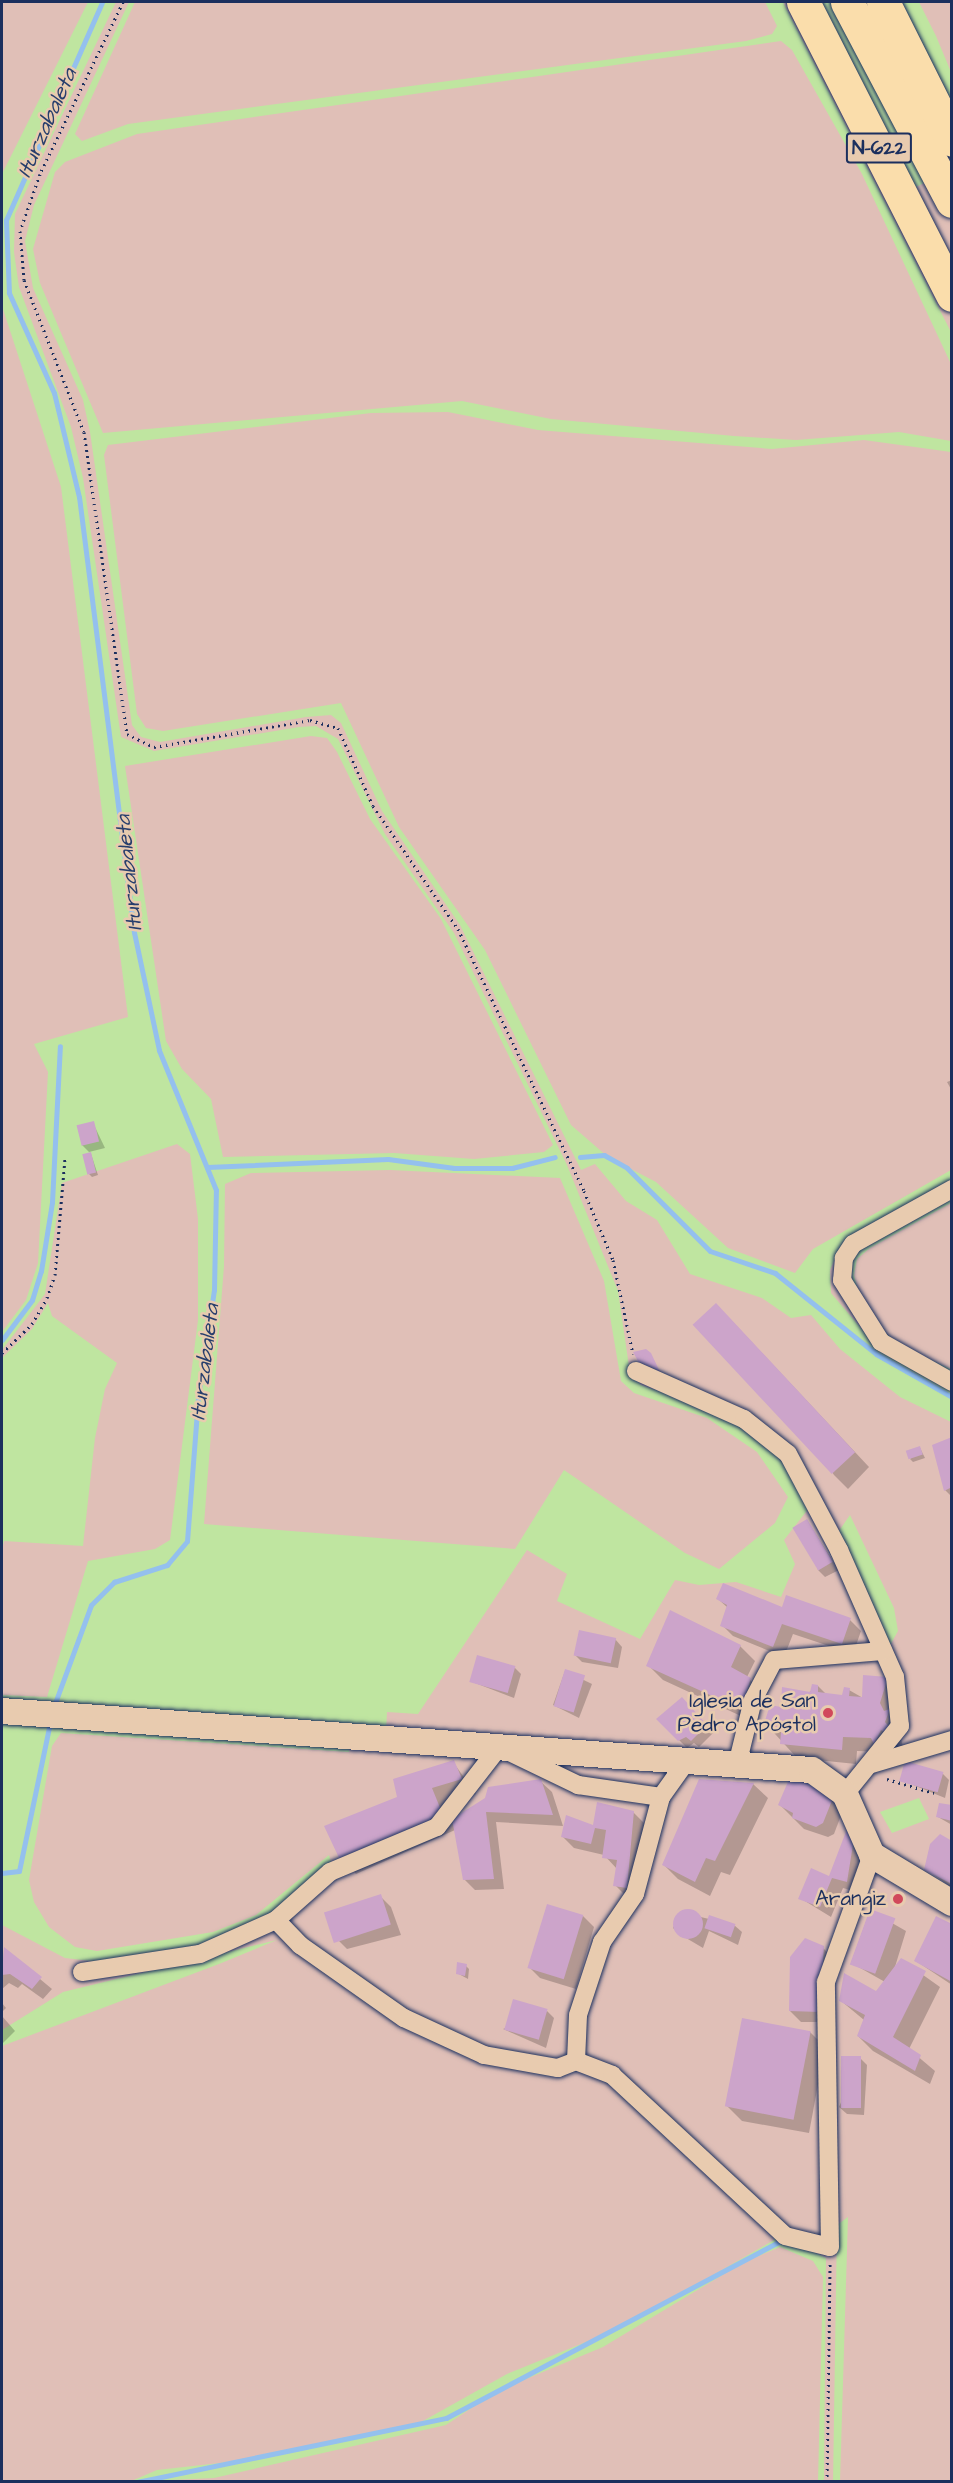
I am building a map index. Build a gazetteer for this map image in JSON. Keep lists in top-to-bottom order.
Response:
{
  "streets": {
    "highway": ["N-622"]
  },
  "water": ["Iturzabaleta"],
  "places": ["Iglesia de San Pedro Apóstol", "Arangiz"]
}
